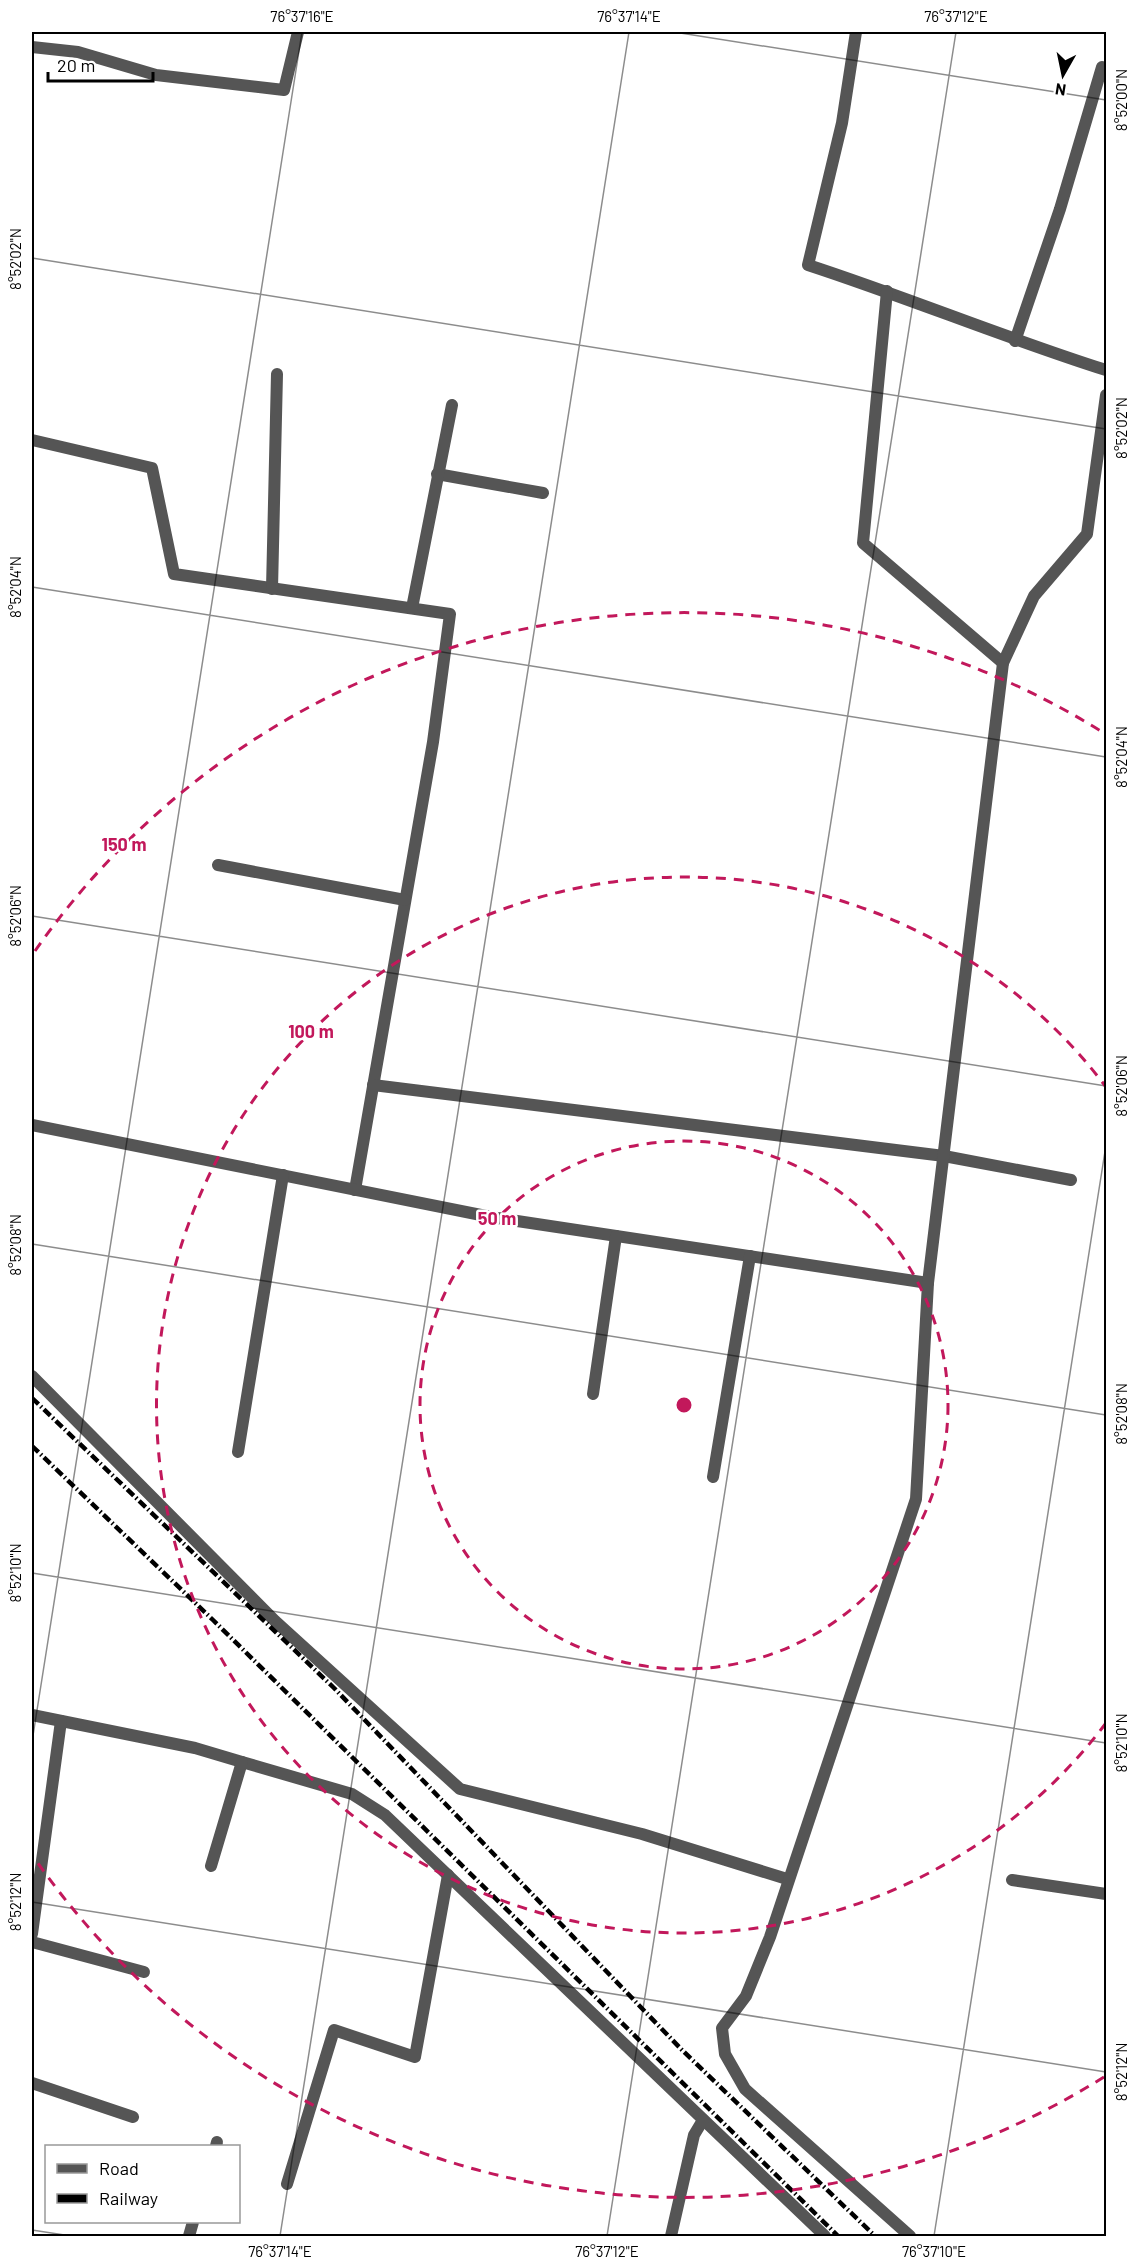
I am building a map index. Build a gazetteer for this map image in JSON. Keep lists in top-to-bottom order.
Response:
{
  "legend": ["Road", "Railway"],
  "scale_bar": "20 m",
  "north": "bottom",
  "coordinates": [
    "76°37'16\"E",
    "76°37'14\"E",
    "76°37'12\"E",
    "8°52'00\"N",
    "8°52'02\"N",
    "8°52'04\"N",
    "8°52'06\"N",
    "8°52'08\"N",
    "8°52'10\"N",
    "8°52'12\"N",
    "76°37'10\"E"
  ],
  "rings": ["150 m", "100 m", "50 m"]
}
